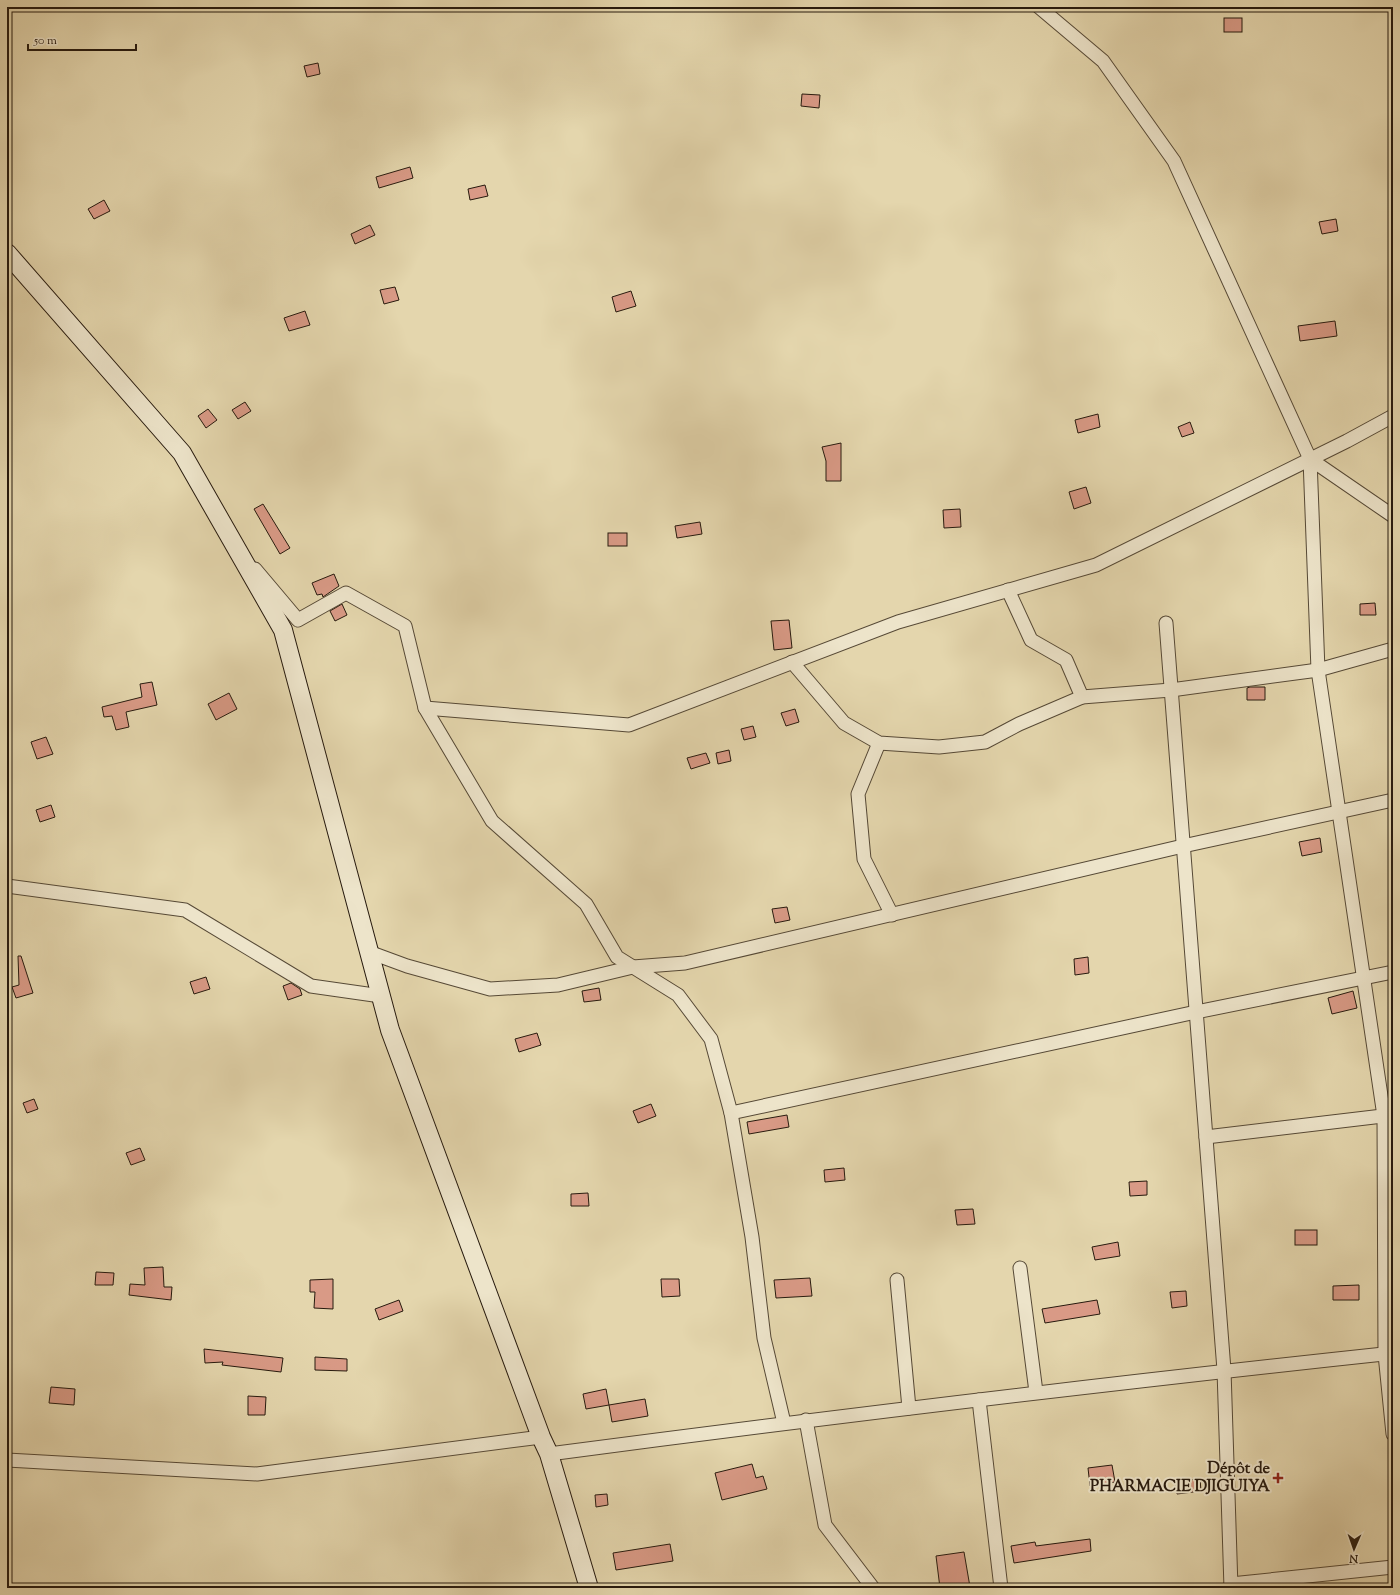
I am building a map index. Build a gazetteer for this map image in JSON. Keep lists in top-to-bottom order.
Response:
{
  "places": {
    "health": ["Dépôt de PHARMACIE DJIGUIYA"]
  },
  "scale_bar": "50 m",
  "north": "bottom"
}
